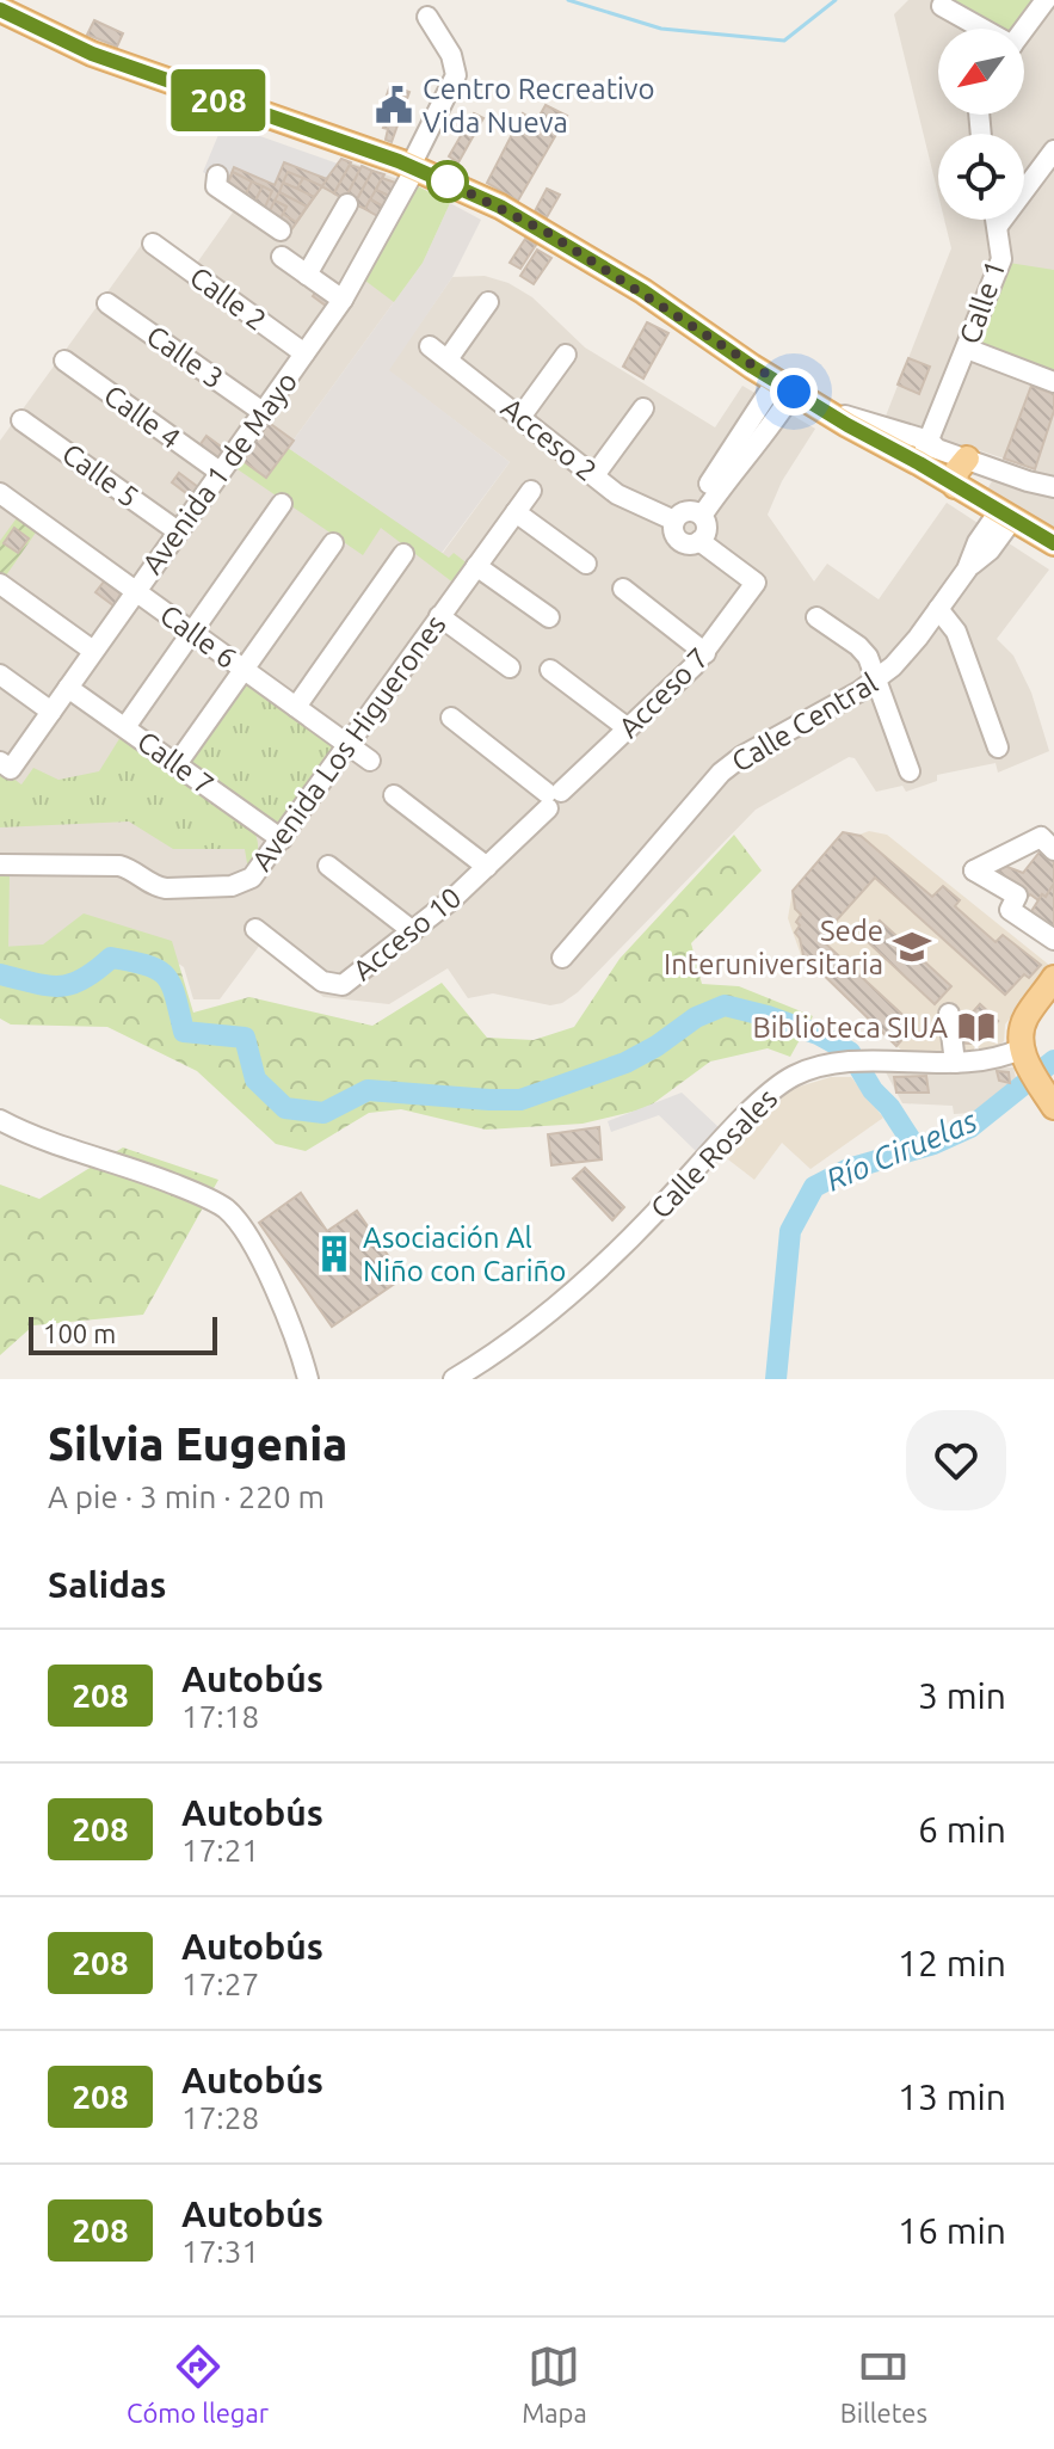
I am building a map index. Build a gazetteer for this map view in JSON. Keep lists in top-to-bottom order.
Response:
{
  "streets": {
    "street": [
      "Calle 2",
      "Calle 1",
      "Calle 3",
      "Calle 4",
      "Acceso 2",
      "Avenida 1 de Mayo",
      "Calle 5",
      "Calle 6",
      "Acceso 7",
      "Calle Central",
      "Avenida Los Higuerones",
      "Calle 7",
      "Acceso 10",
      "Calle Rosales"
    ]
  },
  "crossings": [
    ["Calle 2", "Avenida 1 de Mayo"],
    ["Calle 3", "Avenida 1 de Mayo"],
    ["Calle 4", "Avenida 1 de Mayo"],
    ["Acceso 2", "Acceso 7"],
    ["Avenida 1 de Mayo", "Calle 5"],
    ["Avenida 1 de Mayo", "Calle 6"],
    ["Avenida 1 de Mayo", "Calle 7"],
    ["Calle 6", "Avenida Los Higuerones"],
    ["Acceso 7", "Acceso 10"],
    ["Avenida Los Higuerones", "Calle 7"]
  ],
  "water": ["Río Ciruelas"],
  "places": {
    "public building": ["Centro Recreativo Vida Nueva"],
    "school or university": ["Sede Interuniversitaria"],
    "library": ["Biblioteca SIUA"],
    "building": ["Asociación Al Niño con Cariño"]
  },
  "lines": ["bus line 208"],
  "scale_bar": "100 m",
  "north": "bottom left",
  "page": {
    "on_map": "208",
    "scale": "100 m",
    "heading": [
      ["Silvia Eugenia", "A pie · 3 min · 220 m"],
      "Salidas"
    ],
    "list": [
      {
        "mark": "208",
        "name": "Autobús",
        "note": "17:18",
        "value": "3 min"
      },
      {
        "mark": "208",
        "name": "Autobús",
        "note": "17:21",
        "value": "6 min"
      },
      {
        "mark": "208",
        "name": "Autobús",
        "note": "17:27",
        "value": "12 min"
      },
      {
        "mark": "208",
        "name": "Autobús",
        "note": "17:28",
        "value": "13 min"
      },
      {
        "mark": "208",
        "name": "Autobús",
        "note": "17:31",
        "value": "16 min"
      }
    ],
    "tabs": ["Cómo llegar", "Mapa", "Billetes"]
  }
}
